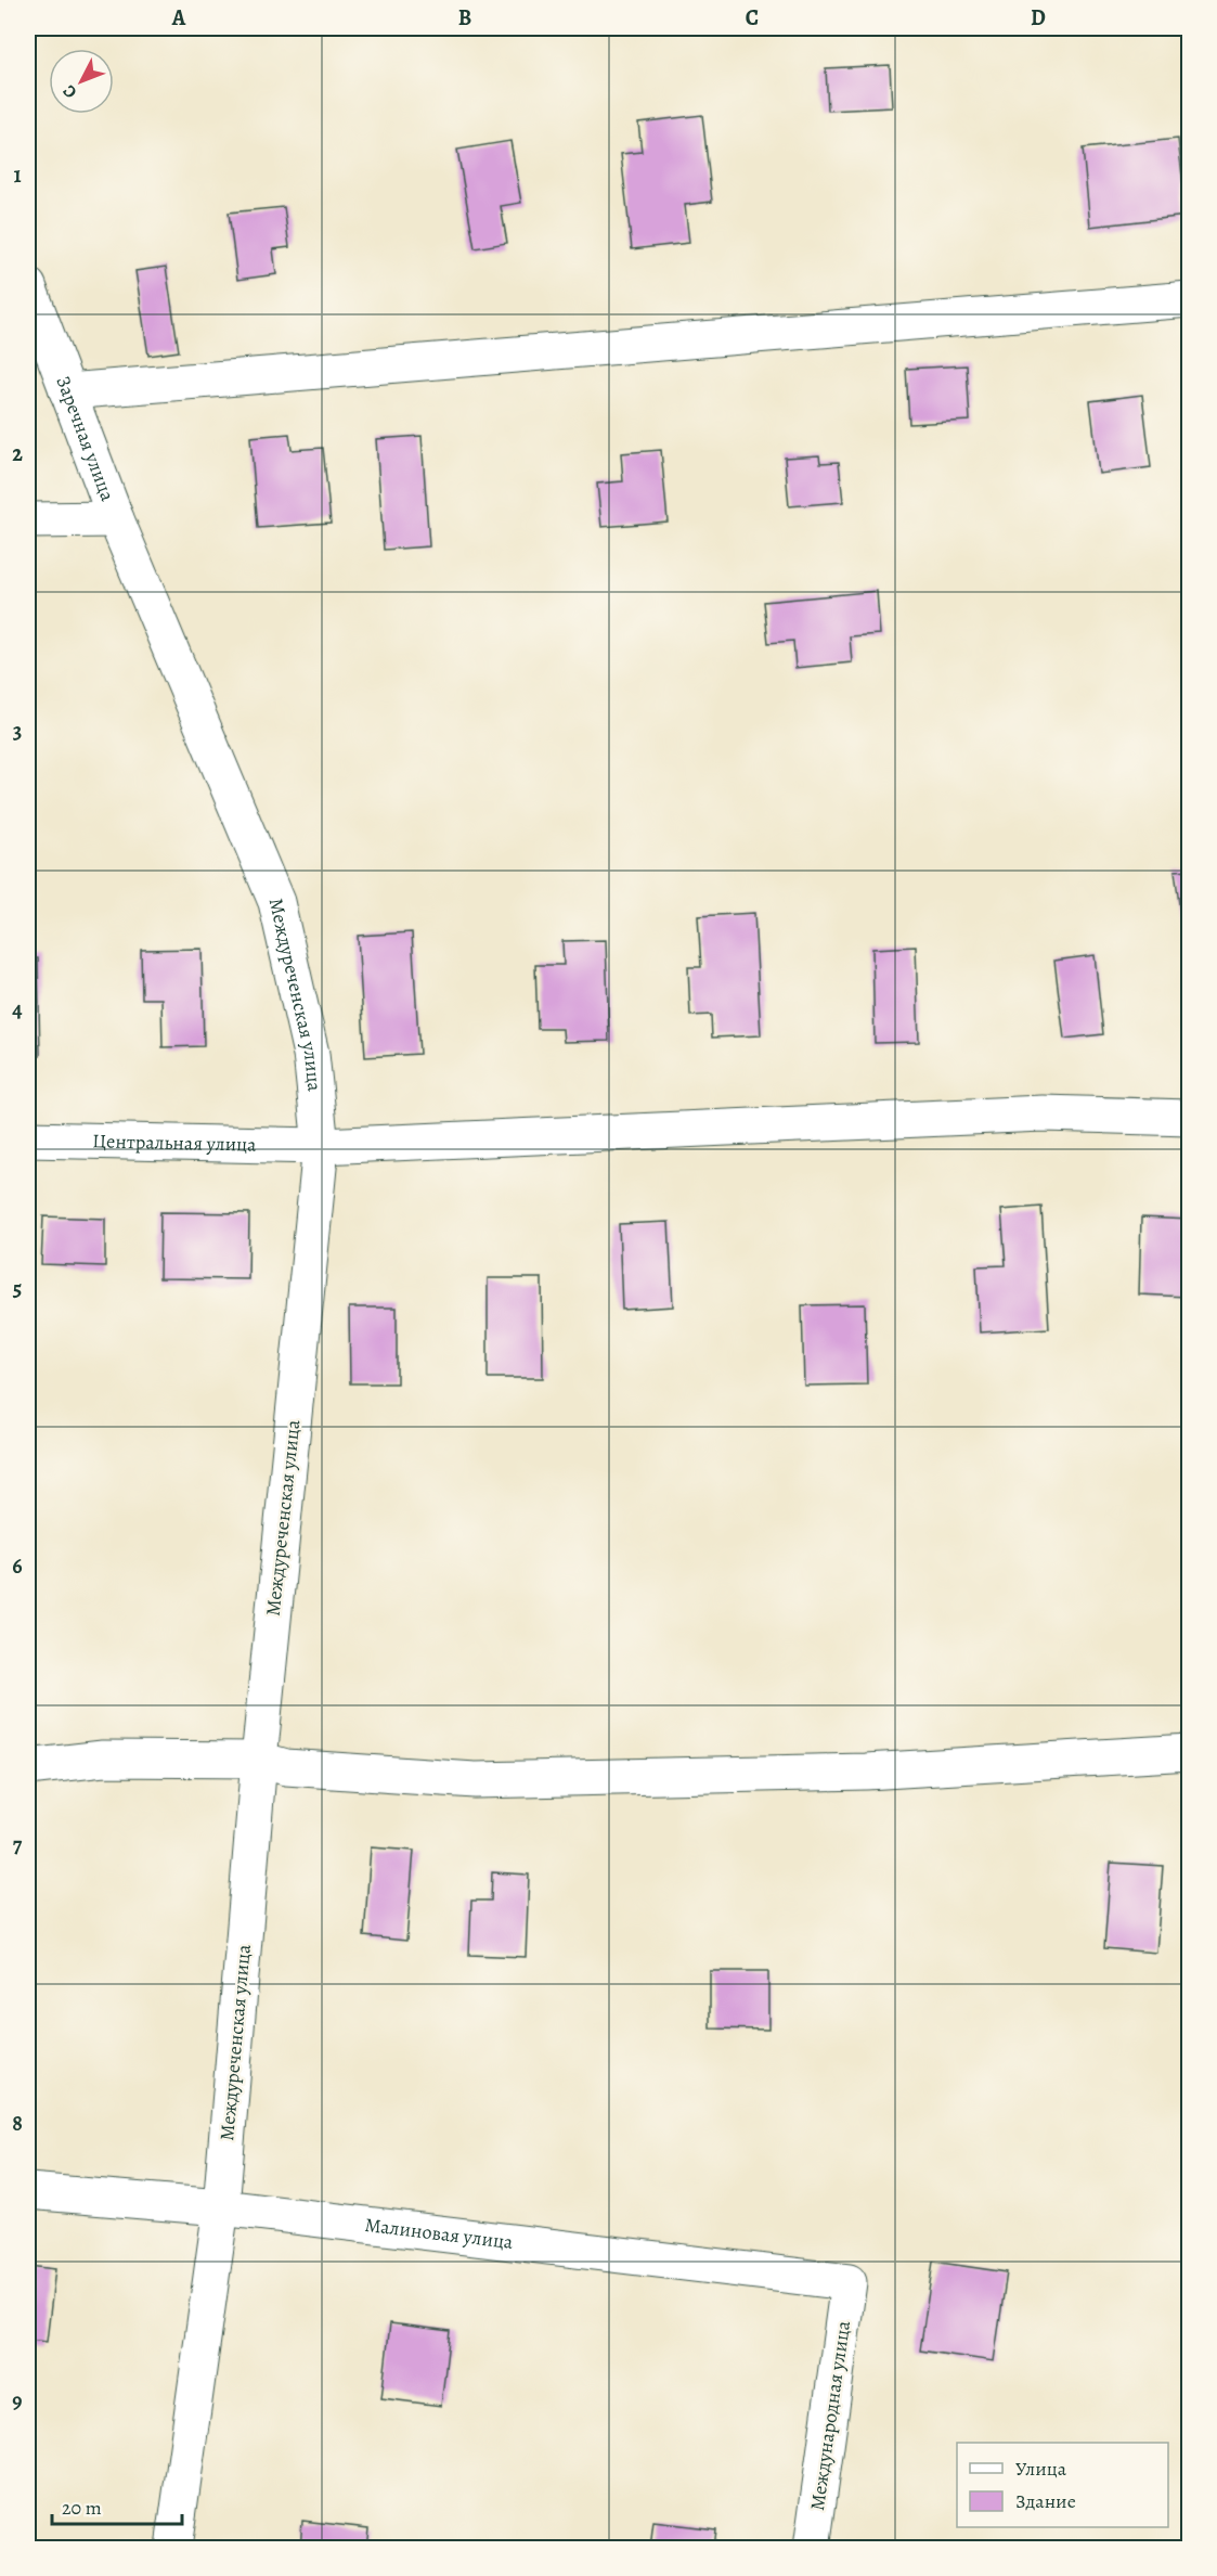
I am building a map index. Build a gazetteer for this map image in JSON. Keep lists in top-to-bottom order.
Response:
{
  "streets": {
    "street": [
      "Заречная улица",
      "Междуреченская улица",
      "Центральная улица",
      "Малиновая улица",
      "Международная улица"
    ]
  },
  "crossings": [
    ["Заречная улица", "Междуреченская улица"],
    ["Междуреченская улица", "Центральная улица"],
    ["Междуреченская улица", "Малиновая улица"],
    ["Малиновая улица", "Международная улица"]
  ],
  "legend": ["Улица", "Здание"],
  "scale_bar": "20 m",
  "north": "bottom left",
  "grid": {
    "columns": [
      "A",
      "B",
      "C",
      "D"
    ],
    "rows": [
      "1",
      "2",
      "3",
      "4",
      "5",
      "6",
      "7",
      "8",
      "9"
    ]
  }
}
